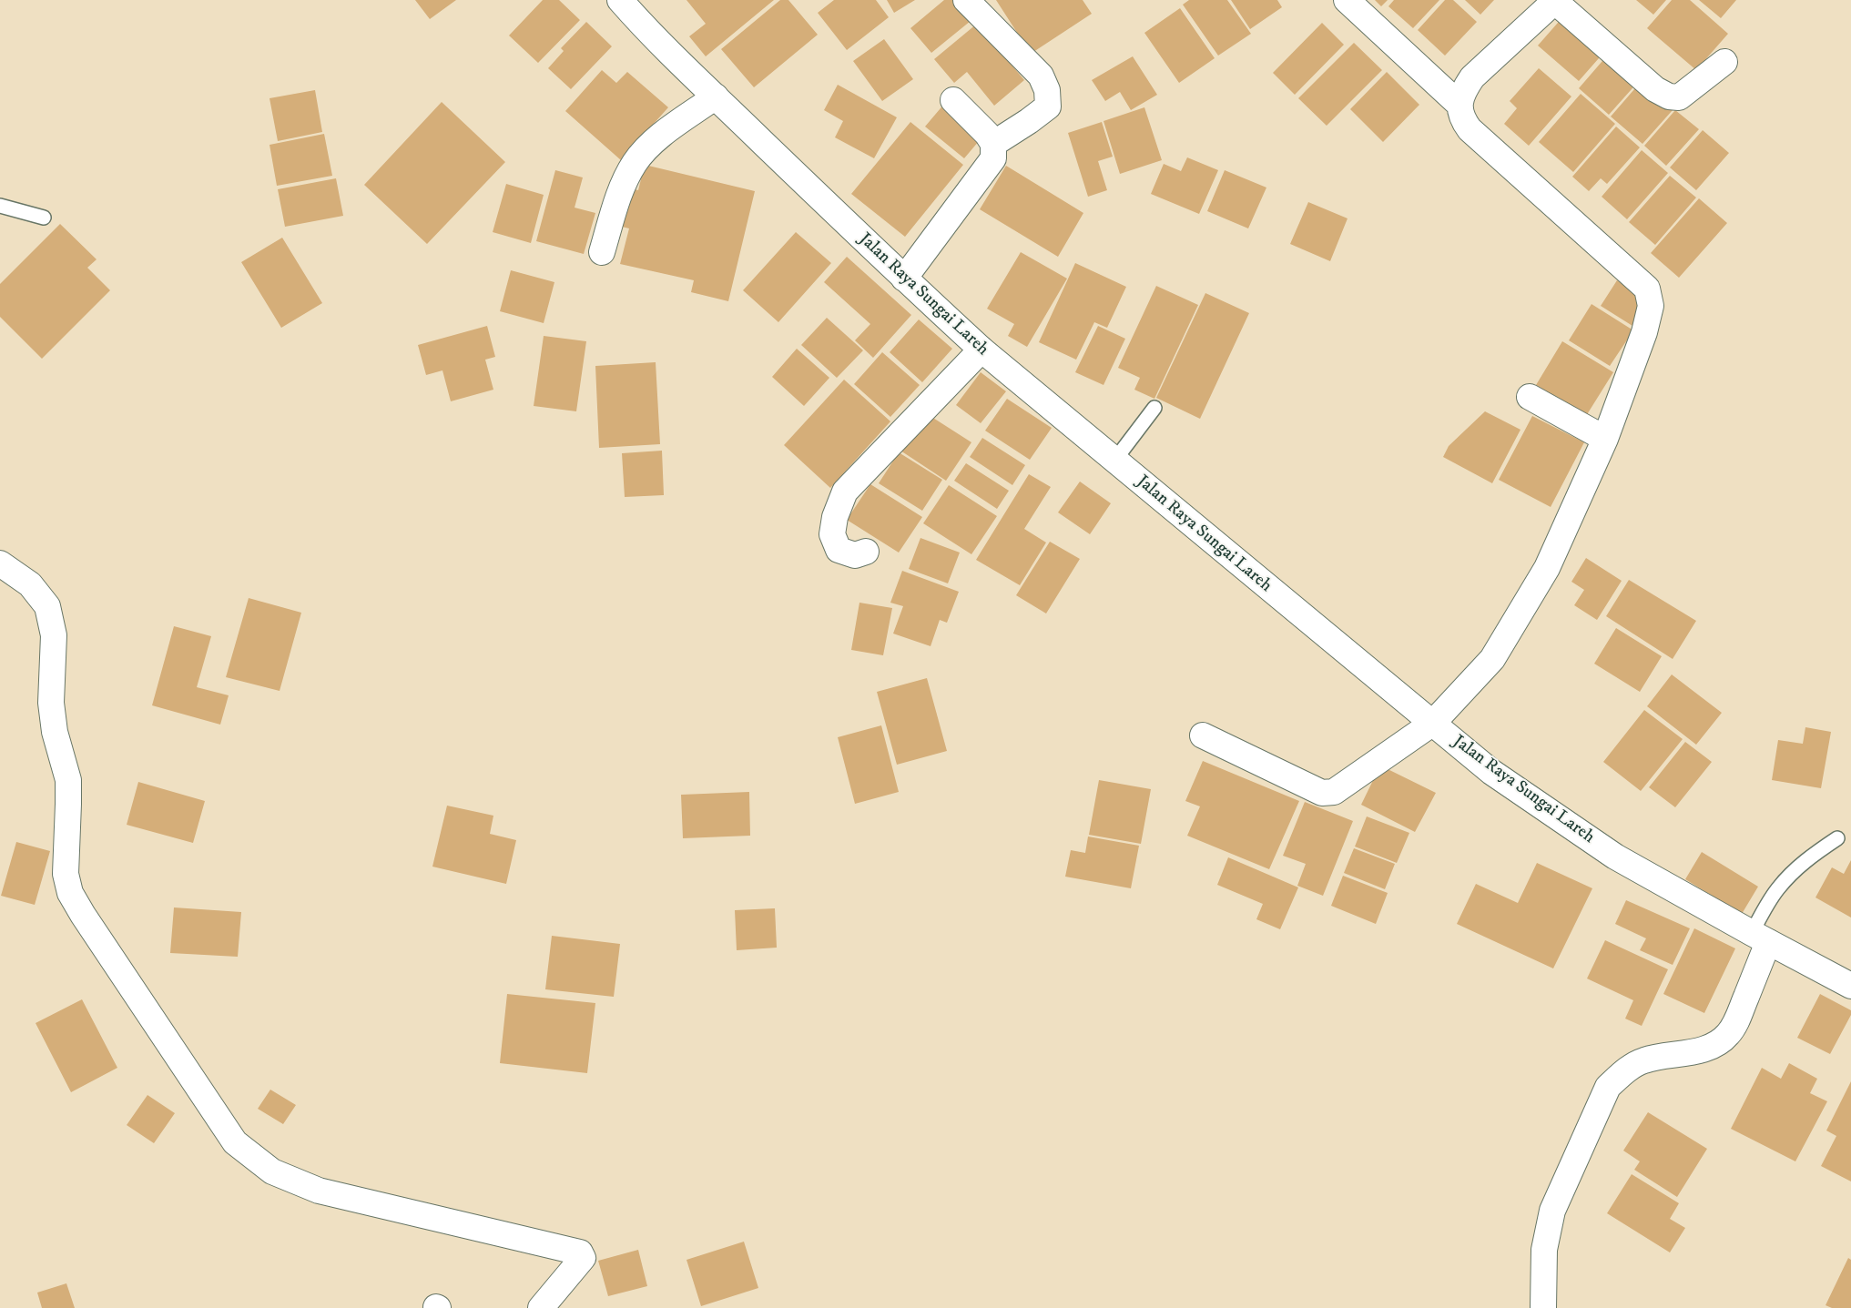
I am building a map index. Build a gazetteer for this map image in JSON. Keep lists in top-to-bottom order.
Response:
{
  "streets": {
    "street": ["Jalan Raya Sungai Lareh"]
  }
}
